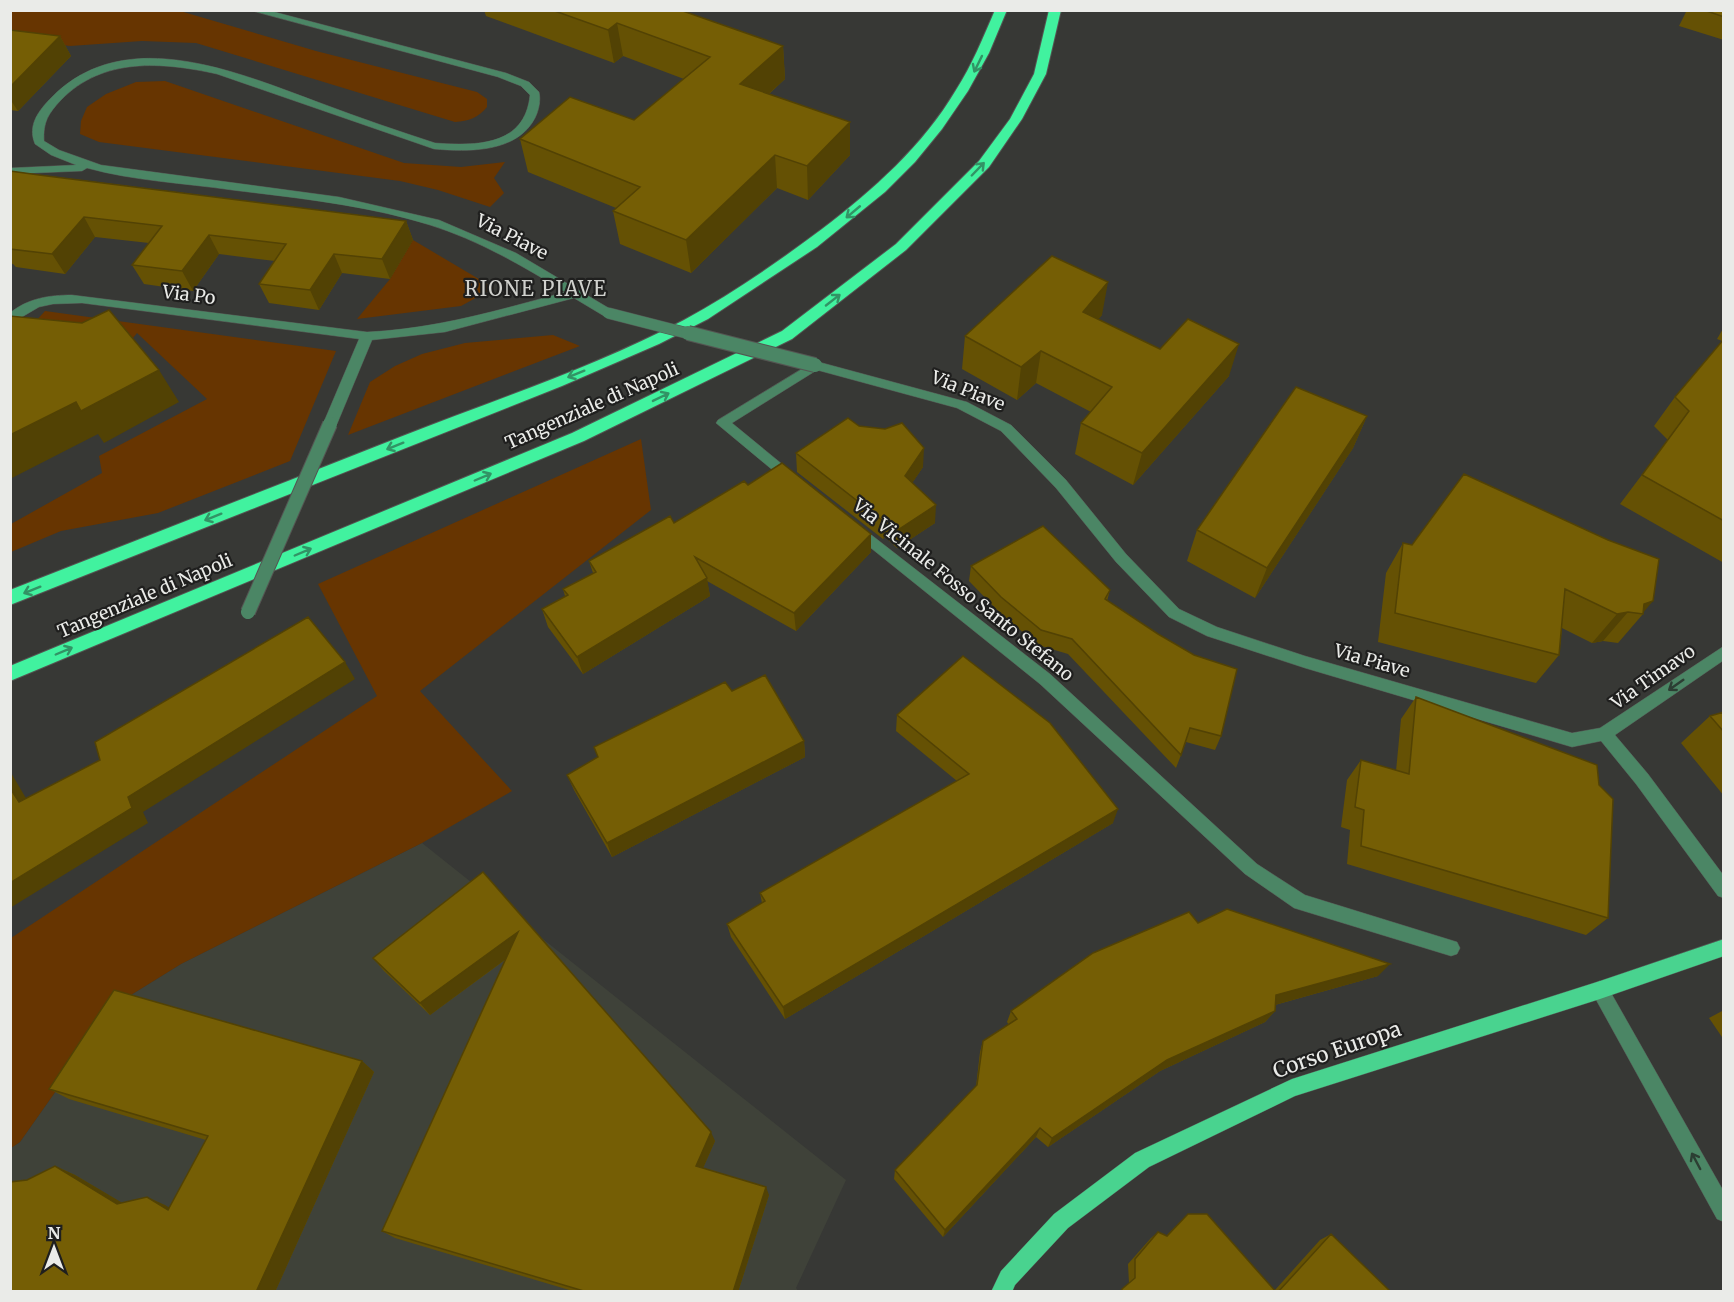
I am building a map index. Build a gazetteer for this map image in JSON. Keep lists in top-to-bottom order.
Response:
{
  "streets": {
    "highway": ["Tangenziale di Napoli"],
    "main road": ["Corso Europa"],
    "street": [
      "Via Piave",
      "Via Po",
      "Via Vicinale Fosso Santo Stefano",
      "Via Timavo"
    ]
  },
  "crossings": [
    ["Via Piave", "Via Po"],
    ["Via Piave", "Via Timavo"]
  ],
  "one_way": ["Via Timavo"],
  "districts": ["RIONE PIAVE"],
  "north": "top"
}
